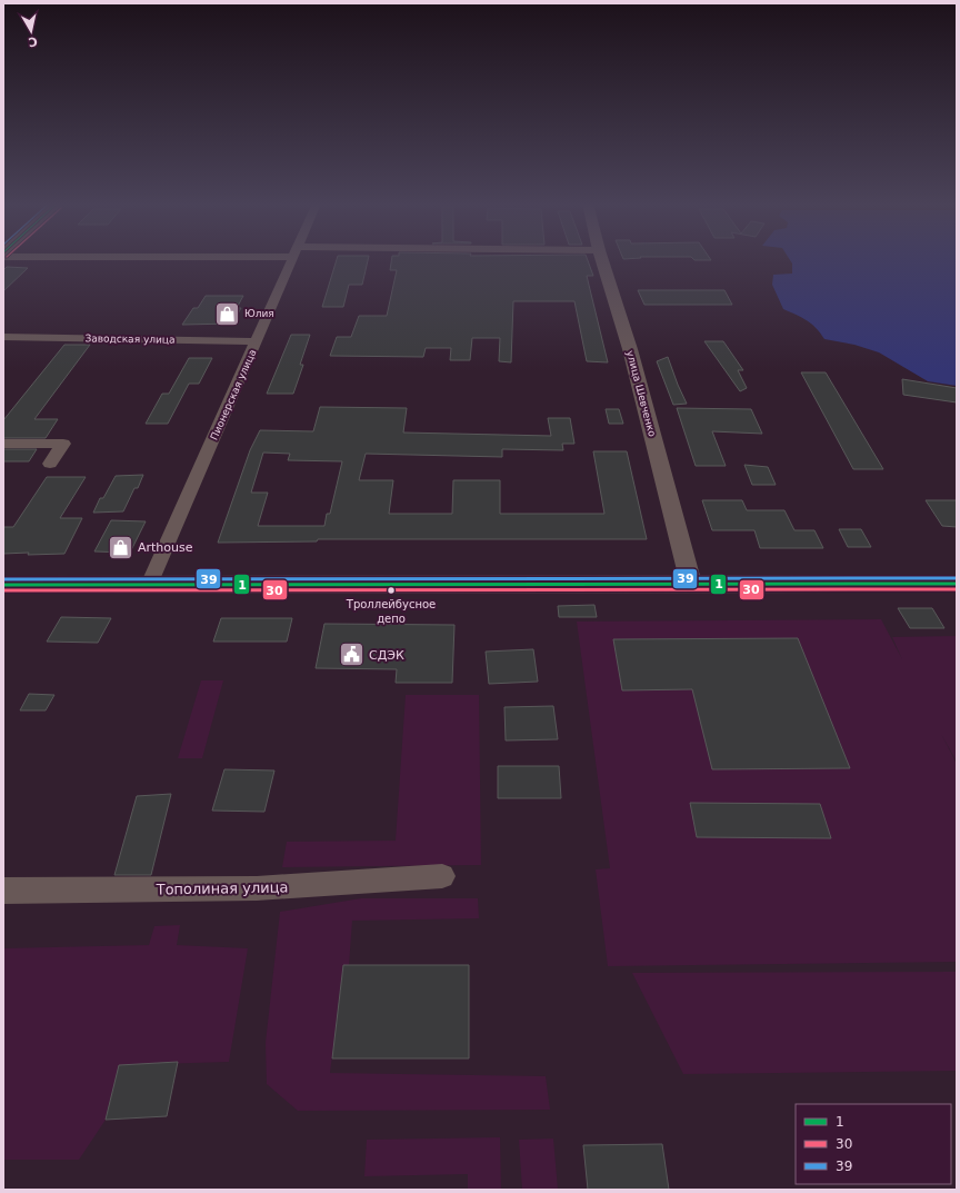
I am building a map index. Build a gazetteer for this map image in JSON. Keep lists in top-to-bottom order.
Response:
{
  "streets": {
    "street": [
      "Заводская улица",
      "улица Шевченко",
      "Пионерская улица",
      "Тополиная улица"
    ]
  },
  "crossings": [
    ["Заводская улица", "Пионерская улица"]
  ],
  "places": {
    "shop": ["Юлия", "Arthouse"],
    "other": ["Троллейбусное депо"],
    "public building": ["СДЭК"]
  },
  "lines": ["transit line 39", "transit line 1", "transit line 30"],
  "legend": ["1", "30", "39"],
  "north": "bottom"
}
